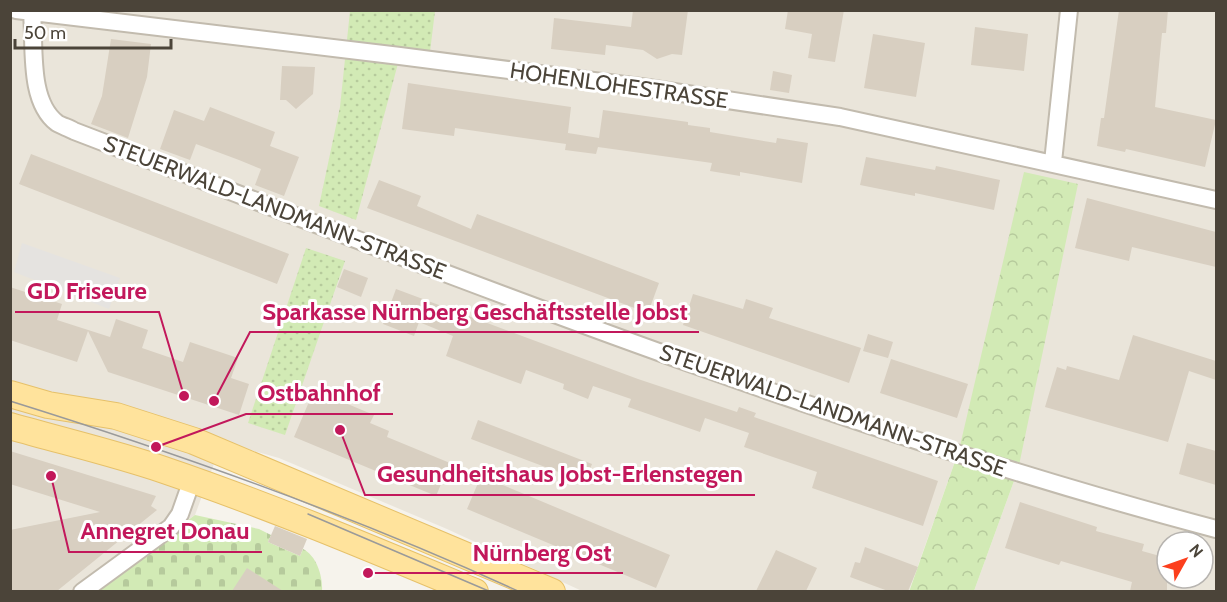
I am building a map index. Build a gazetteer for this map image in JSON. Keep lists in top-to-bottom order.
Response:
{
  "streets": {
    "street": ["HOHENLOHESTRASSE", "STEUERWALD-LANDMANN-STRASSE"]
  },
  "crossings": [
    ["HOHENLOHESTRASSE", "STEUERWALD-LANDMANN-STRASSE"]
  ],
  "places": [
    "GD Friseure",
    "Sparkasse Nürnberg Geschäftsstelle Jobst",
    "Gesundheitshaus Jobst-Erlenstegen",
    "Ostbahnhof",
    "Annegret Donau",
    "Nürnberg Ost"
  ],
  "scale_bar": "50 m",
  "north": "top right"
}
